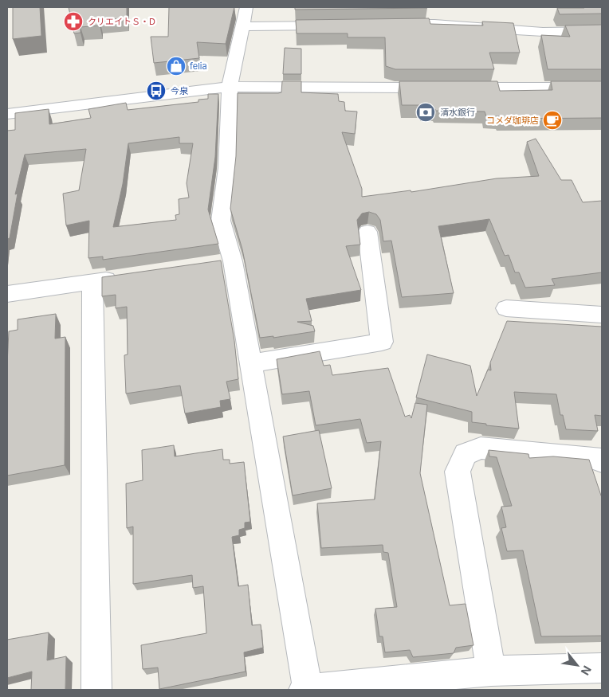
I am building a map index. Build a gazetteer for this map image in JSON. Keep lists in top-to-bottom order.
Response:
{
  "places": {
    "pharmacy": ["クリエイトＳ・D"],
    "shop": ["felia"],
    "bus stop": ["今泉"],
    "bank": ["清水銀行"],
    "cafe": ["コメダ珈琲店"]
  },
  "north": "bottom right"
}
